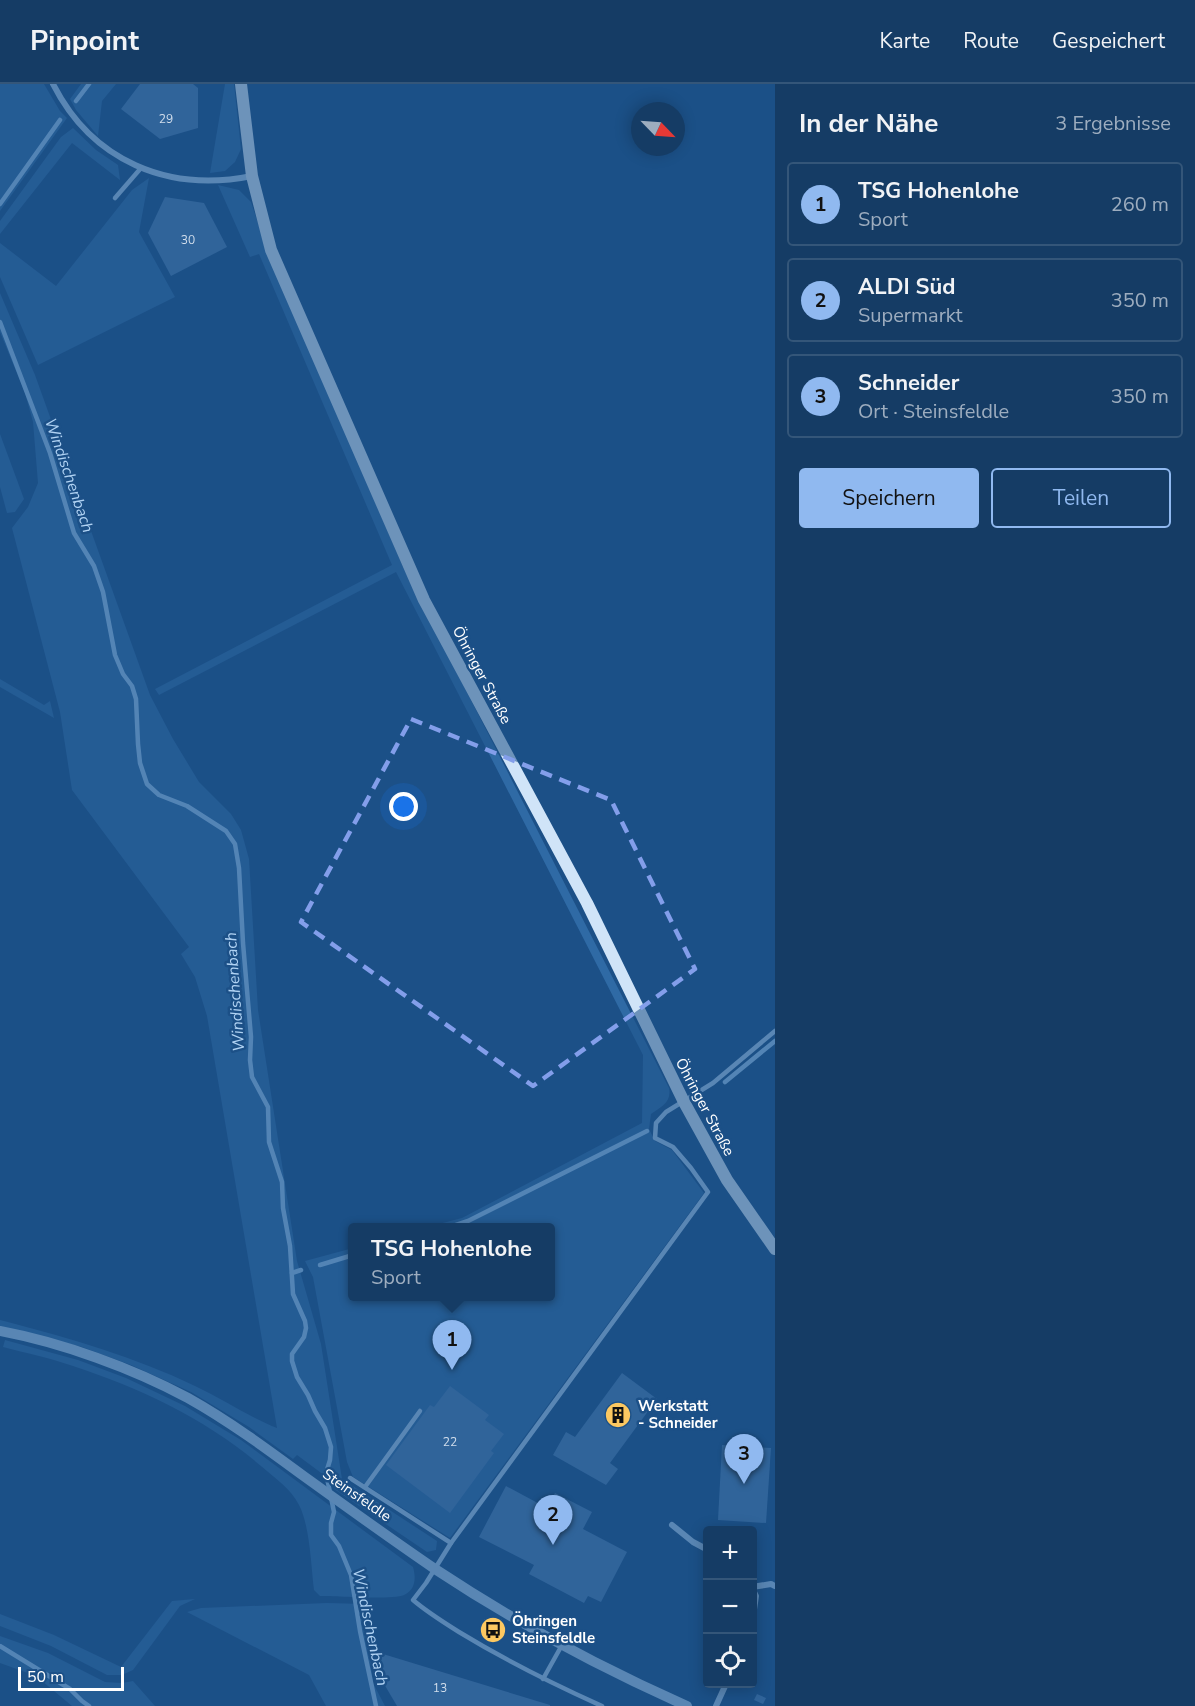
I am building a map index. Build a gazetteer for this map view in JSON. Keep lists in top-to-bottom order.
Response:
{
  "streets": {
    "main road": ["Öhringer Straße"],
    "street": ["Steinsfeldle"]
  },
  "water": ["Windischenbach"],
  "places": {
    "building": ["Werkstatt - Schneider"],
    "bus stop": ["Öhringen Steinsfeldle"]
  },
  "house_numbers": [
    "29",
    "30",
    "22",
    "13"
  ],
  "scale_bar": "50 m",
  "north": "bottom right",
  "page": {
    "header": "Pinpoint",
    "nav": ["Karte", "Route", "Gespeichert"],
    "heading": ["In der Nähe", "3 Ergebnisse"],
    "list": [
      {
        "mark": "1",
        "name": "TSG Hohenlohe",
        "note": "Sport",
        "value": "260 m"
      },
      {
        "mark": "2",
        "name": "ALDI Süd",
        "note": "Supermarkt",
        "value": "350 m"
      },
      {
        "mark": "3",
        "name": "Schneider",
        "note": "Ort · Steinsfeldle",
        "value": "350 m"
      }
    ],
    "buttons": ["Speichern", "Teilen"],
    "popup": ["TSG Hohenlohe", "Sport"],
    "pins": ["1", "3", "2"],
    "map_buttons": ["+", "−"],
    "scale": "50 m"
  }
}
